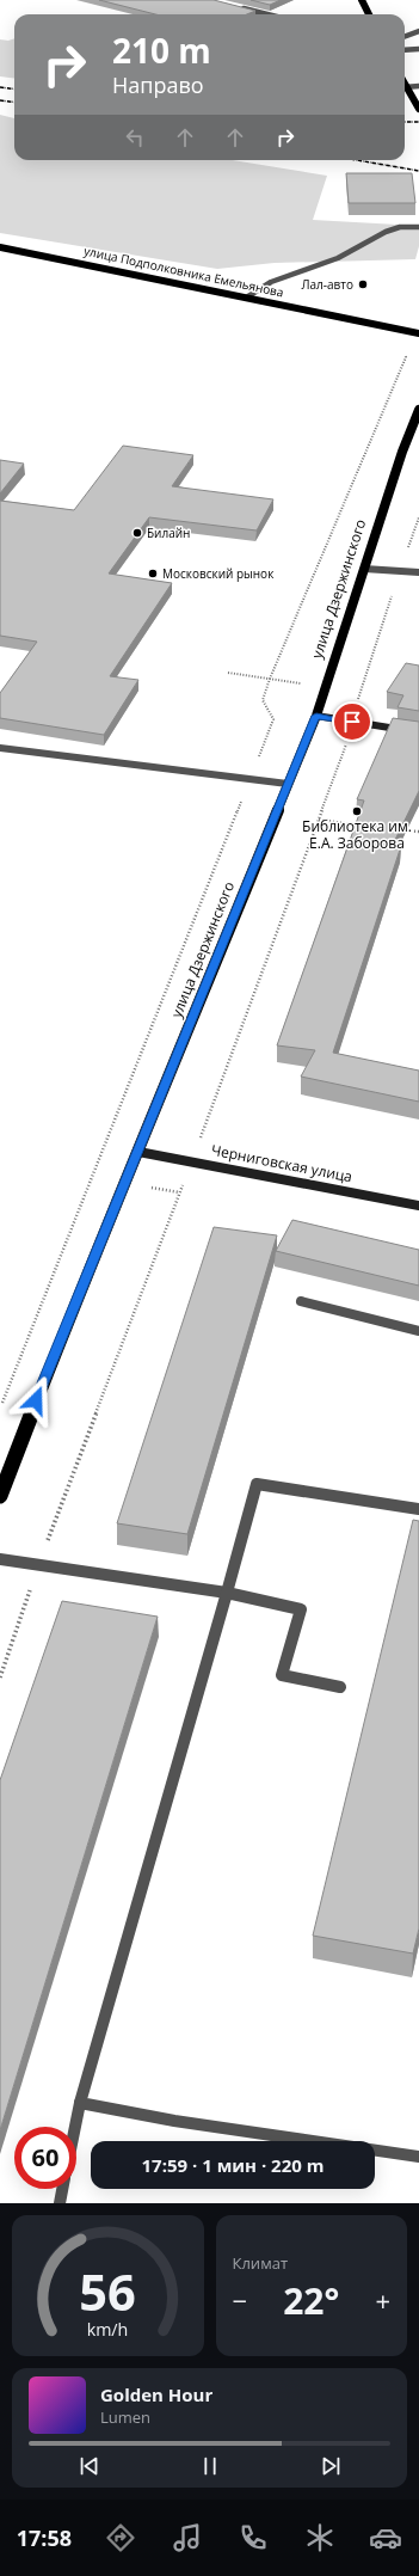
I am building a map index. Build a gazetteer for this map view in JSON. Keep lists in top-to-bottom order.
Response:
{
  "streets": {
    "main road": ["улица Подполковника Емельянова", "улица Дзержинского", "Черниговская улица"]
  },
  "crossings": [
    ["улица Дзержинского", "Черниговская улица"]
  ],
  "places": [
    "Лал-авто",
    "Билайн",
    "Московский рынок",
    "Библиотека им. Е.А. Заборова"
  ],
  "page": {
    "turn": ["210 m", "Направо"],
    "limit": "60",
    "trip": "17:59 · 1 мин · 220 m",
    "tile": "Климат",
    "heat": ["−", "22°", "+"],
    "song": ["Golden Hour", "Lumen"],
    "tabs": "17:58",
    "gauge": ["56", "km/h"]
  }
}
